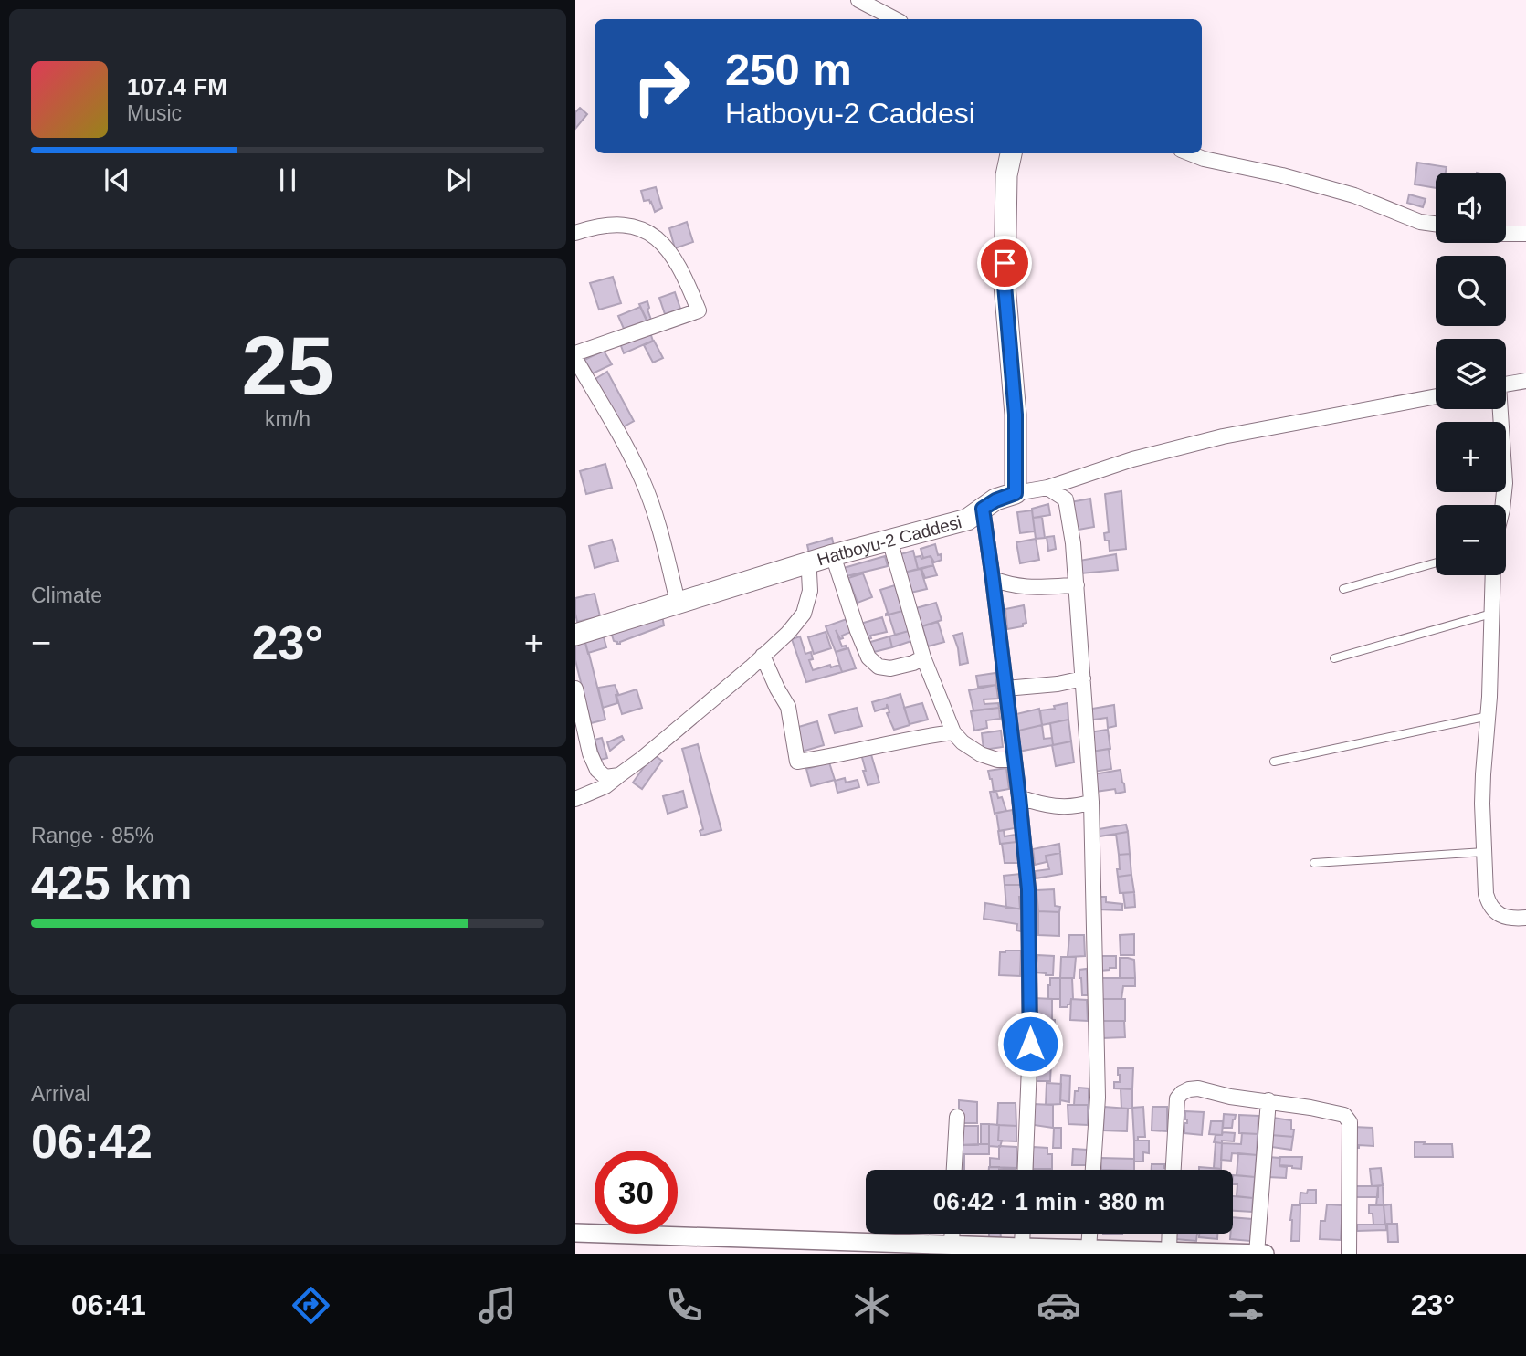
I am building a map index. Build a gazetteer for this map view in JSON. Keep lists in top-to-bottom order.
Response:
{
  "streets": {
    "main road": ["Hatboyu-2 Caddesi"]
  },
  "page": {
    "turn": ["250 m", "Hatboyu-2 Caddesi"],
    "song": ["107.4 FM", "Music"],
    "map_buttons": ["+", "−"],
    "tile": [
      ["25", "km/h"],
      "Climate",
      ["Range · 85%", "425 km"],
      ["Arrival", "06:42"]
    ],
    "heat": ["−", "23°", "+"],
    "limit": "30",
    "trip": "06:42 · 1 min · 380 m",
    "tabs": ["06:41", "23°"]
  }
}
